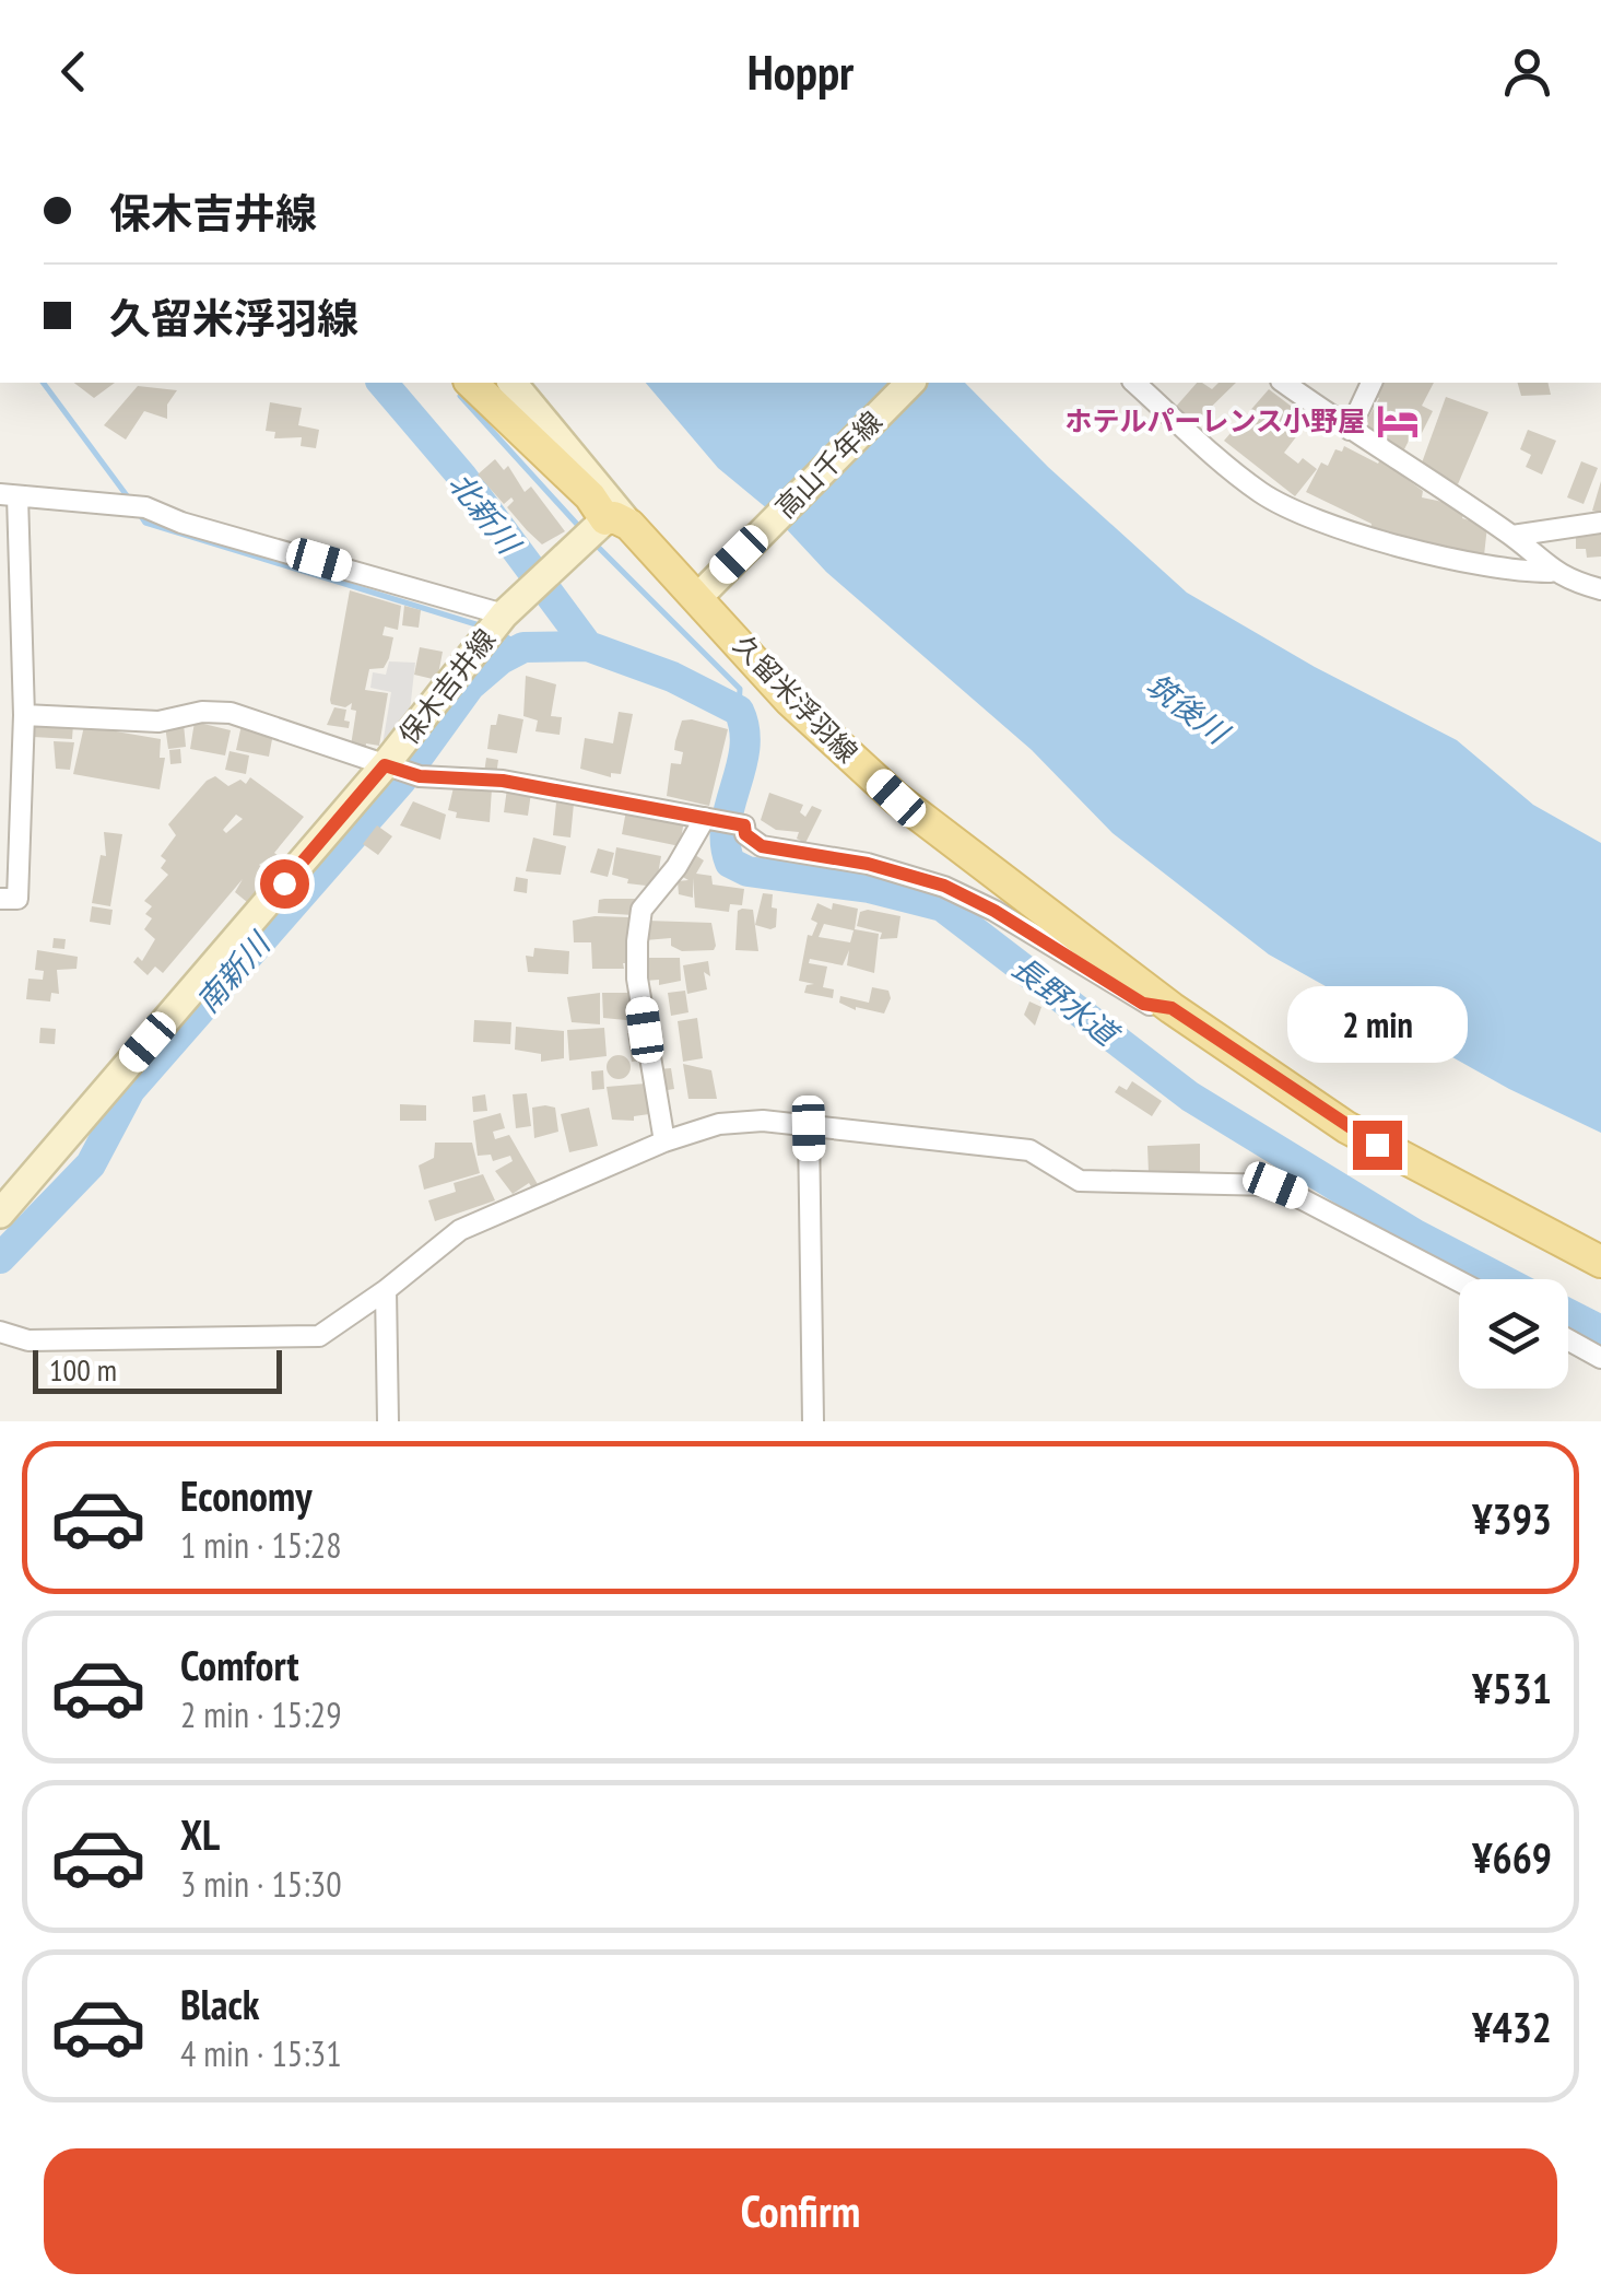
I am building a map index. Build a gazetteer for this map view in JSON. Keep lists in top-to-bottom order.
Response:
{
  "streets": {
    "main road": ["高山千年線", "保木吉井線", "久留米浮羽線"]
  },
  "crossings": [
    ["高山千年線", "久留米浮羽線"],
    ["保木吉井線", "久留米浮羽線"]
  ],
  "water": [
    "北新川",
    "筑後川",
    "南新川",
    "長野水道"
  ],
  "places": {
    "hotel": ["ホテルパーレンス小野屋"]
  },
  "scale_bar": "100 m",
  "page": {
    "header": "Hoppr",
    "banner": ["保木吉井線", "久留米浮羽線"],
    "bubble": "2 min",
    "scale": "100 m",
    "list": [
      {
        "name": "Economy",
        "note": "1 min · 15:28",
        "value": "¥393"
      },
      {
        "name": "Comfort",
        "note": "2 min · 15:29",
        "value": "¥531"
      },
      {
        "name": "XL",
        "note": "3 min · 15:30",
        "value": "¥669"
      },
      {
        "name": "Black",
        "note": "4 min · 15:31",
        "value": "¥432"
      }
    ],
    "buttons": "Confirm"
  }
}
